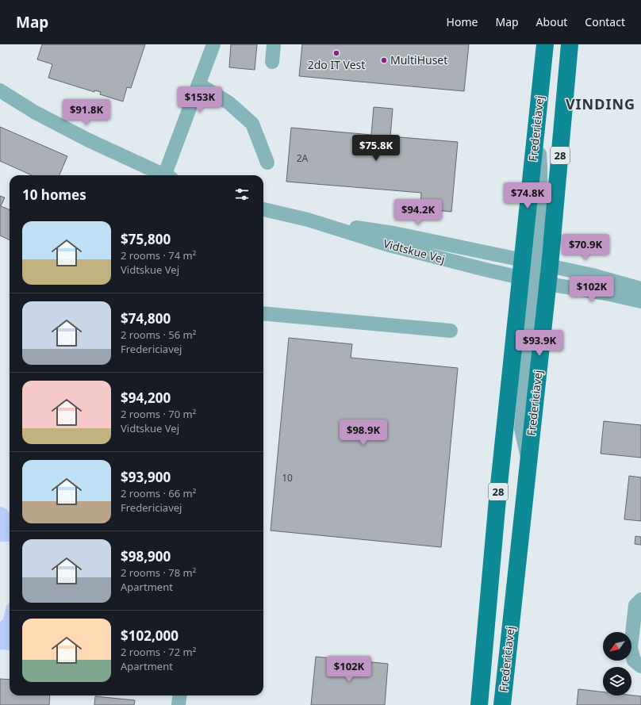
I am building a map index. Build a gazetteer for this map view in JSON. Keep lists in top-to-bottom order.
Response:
{
  "streets": {
    "main road": ["Fredericiavej", "28"],
    "street": ["Vidtskue Vej"]
  },
  "crossings": [
    ["Fredericiavej", "Vidtskue Vej"]
  ],
  "districts": ["VINDING"],
  "places": ["2do IT Vest", "MultiHuset"],
  "house_numbers": ["2A", "10"],
  "north": "bottom left",
  "page": {
    "header": "Map",
    "nav": [
      "Home",
      "Map",
      "About",
      "Contact"
    ],
    "price": [
      "$153K",
      "$91.8K",
      "$75.8K",
      "$74.8K",
      "$94.2K",
      "$70.9K",
      "$102K",
      "$93.9K",
      "$98.9K",
      "$102K"
    ],
    "heading": "10 homes",
    "list": [
      {
        "name": "$75,800",
        "note": "2 rooms · 74 m² · Vidtskue Vej"
      },
      {
        "name": "$74,800",
        "note": "2 rooms · 56 m² · Fredericiavej"
      },
      {
        "name": "$94,200",
        "note": "2 rooms · 70 m² · Vidtskue Vej"
      },
      {
        "name": "$93,900",
        "note": "2 rooms · 66 m² · Fredericiavej"
      },
      {
        "name": "$98,900",
        "note": "2 rooms · 78 m² · Apartment"
      },
      {
        "name": "$102,000",
        "note": "2 rooms · 72 m² · Apartment"
      }
    ]
  }
}
